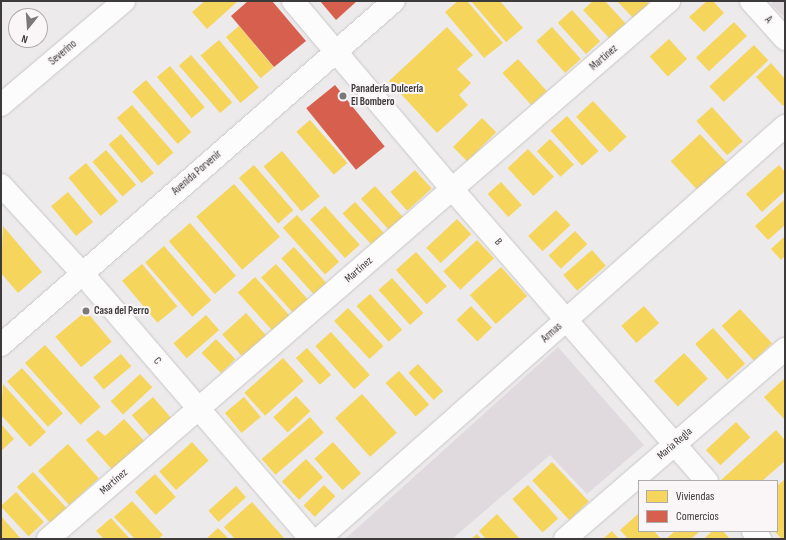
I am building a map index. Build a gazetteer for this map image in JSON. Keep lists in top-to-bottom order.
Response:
{
  "streets": {
    "street": [
      "A",
      "Severino",
      "Martínez",
      "Avenida Porvenir",
      "B",
      "Armas",
      "C",
      "María Regla"
    ]
  },
  "crossings": [
    ["Martínez", "B"],
    ["Martínez", "C"],
    ["Avenida Porvenir", "B"],
    ["Avenida Porvenir", "C"],
    ["B", "Armas"],
    ["B", "María Regla"]
  ],
  "places": ["Panadería Dulcería El Bombero", "Casa del Perro"],
  "legend": ["Viviendas", "Comercios"],
  "north": "bottom"
}
